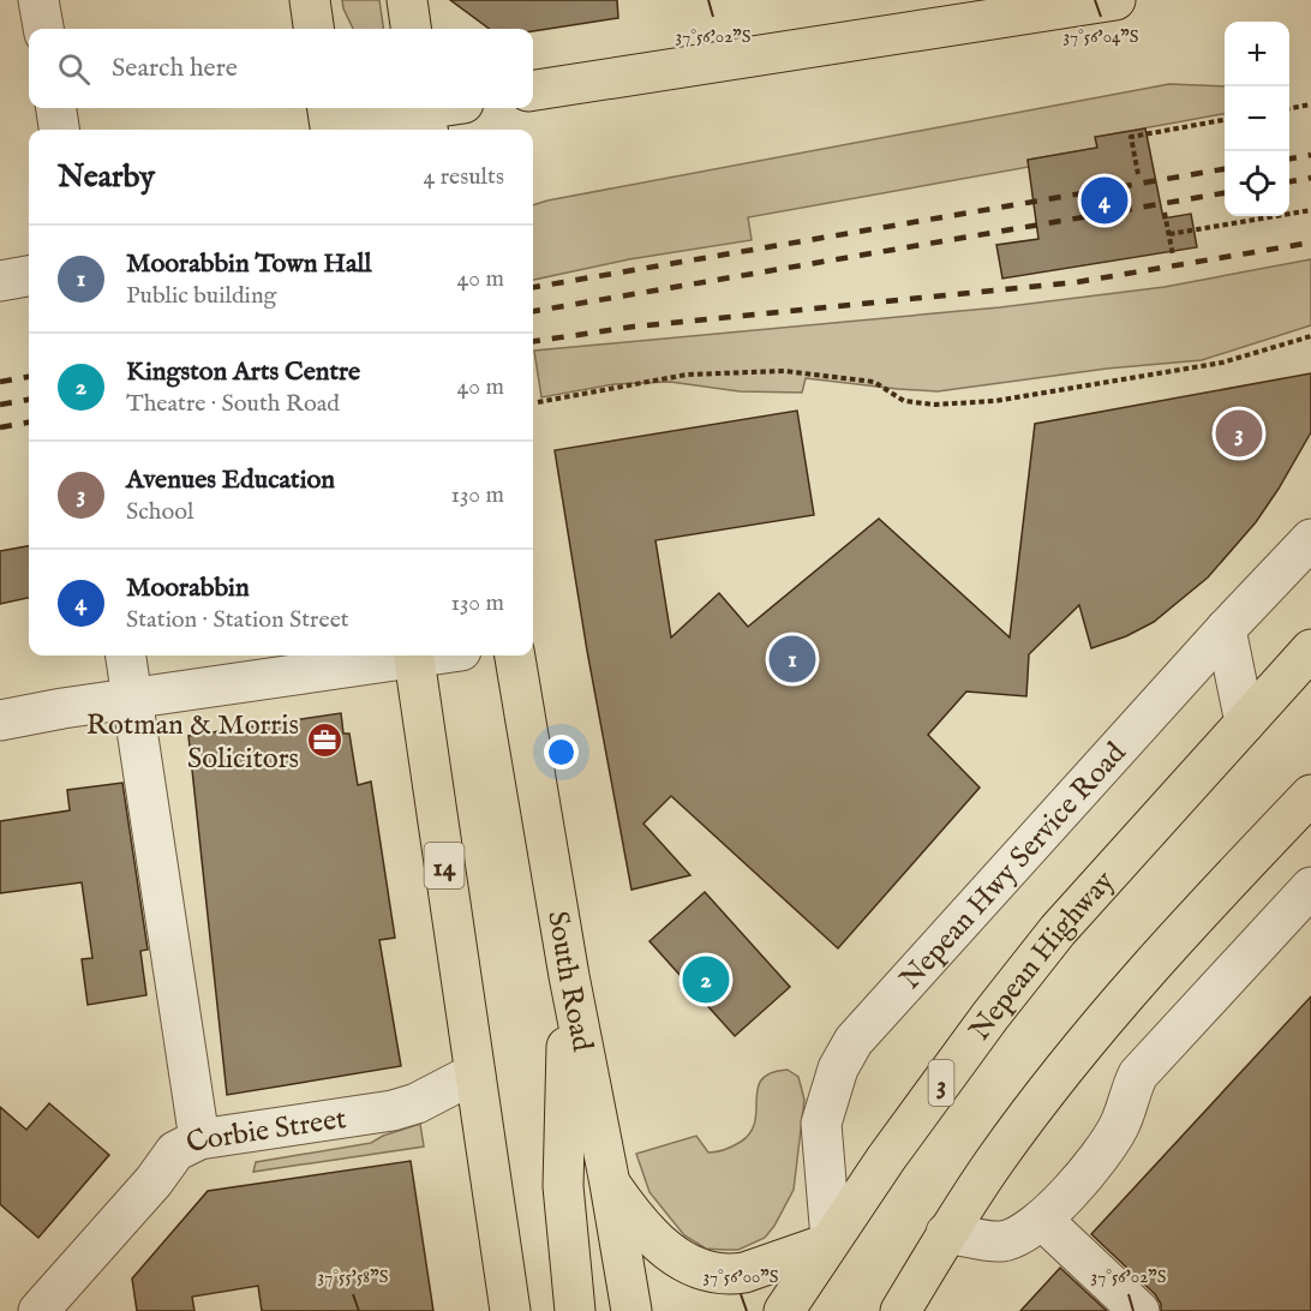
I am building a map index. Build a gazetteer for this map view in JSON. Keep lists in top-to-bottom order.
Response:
{
  "streets": {
    "main road": [
      "14",
      "Nepean Highway",
      "South Road",
      "3"
    ],
    "street": ["Nepean Hwy Service Road", "Corbie Street"]
  },
  "crossings": [
    ["14", "Corbie Street"],
    ["Nepean Hwy Service Road", "Nepean Highway"]
  ],
  "places": {
    "office": ["Rotman & Morris Solicitors"]
  },
  "page": {
    "map_buttons": ["+", "−"],
    "search": "Search here",
    "heading": ["Nearby", "4 results"],
    "pins": [
      "4",
      "3",
      "1",
      "2"
    ],
    "list": [
      {
        "mark": "1",
        "name": "Moorabbin Town Hall",
        "note": "Public building",
        "value": "40 m"
      },
      {
        "mark": "2",
        "name": "Kingston Arts Centre",
        "note": "Theatre · South Road",
        "value": "40 m"
      },
      {
        "mark": "3",
        "name": "Avenues Education",
        "note": "School",
        "value": "130 m"
      },
      {
        "mark": "4",
        "name": "Moorabbin",
        "note": "Station · Station Street",
        "value": "130 m"
      }
    ]
  },
  "coordinates": [
    "37°56'02\"S",
    "37°56'04\"S",
    "37°55'58\"S",
    "37°56'00\"S"
  ]
}
